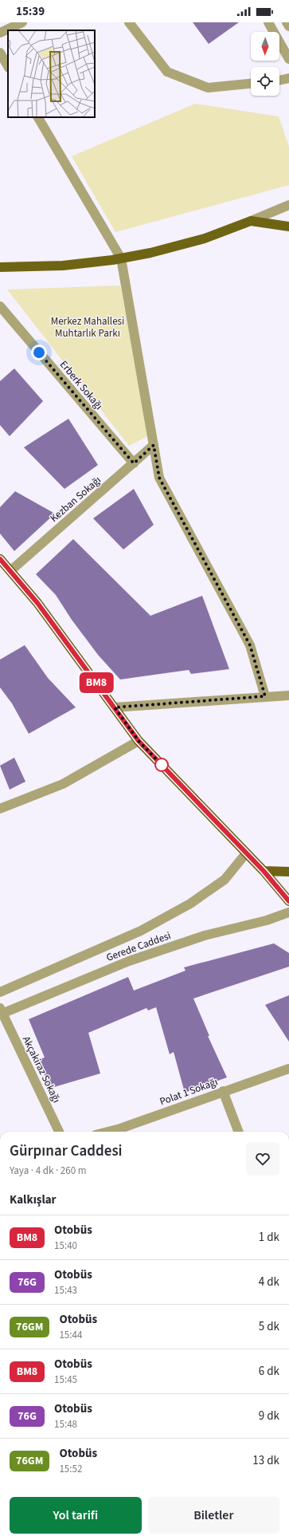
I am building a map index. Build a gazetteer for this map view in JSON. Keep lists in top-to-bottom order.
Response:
{
  "streets": {
    "street": [
      "Erberk Sokağı",
      "Kezban Sokağı",
      "Gerede Caddesi",
      "Akçakiraz Sokağı",
      "Polat 1 Sokağı"
    ]
  },
  "crossings": [
    ["Erberk Sokağı", "Kezban Sokağı"],
    ["Gerede Caddesi", "Akçakiraz Sokağı"]
  ],
  "parks": ["Merkez Mahallesi Muhtarlık Parkı"],
  "lines": ["bus line BM8"],
  "north": "bottom",
  "page": {
    "status": "15:39",
    "on_map": "BM8",
    "heading": [
      ["Gürpınar Caddesi", "Yaya · 4 dk · 260 m"],
      "Kalkışlar"
    ],
    "list": [
      {
        "mark": "BM8",
        "name": "Otobüs",
        "note": "15:40",
        "value": "1 dk"
      },
      {
        "mark": "76G",
        "name": "Otobüs",
        "note": "15:43",
        "value": "4 dk"
      },
      {
        "mark": "76GM",
        "name": "Otobüs",
        "note": "15:44",
        "value": "5 dk"
      },
      {
        "mark": "BM8",
        "name": "Otobüs",
        "note": "15:45",
        "value": "6 dk"
      },
      {
        "mark": "76G",
        "name": "Otobüs",
        "note": "15:48",
        "value": "9 dk"
      },
      {
        "mark": "76GM",
        "name": "Otobüs",
        "note": "15:52",
        "value": "13 dk"
      }
    ],
    "buttons": ["Yol tarifi", "Biletler"]
  }
}
